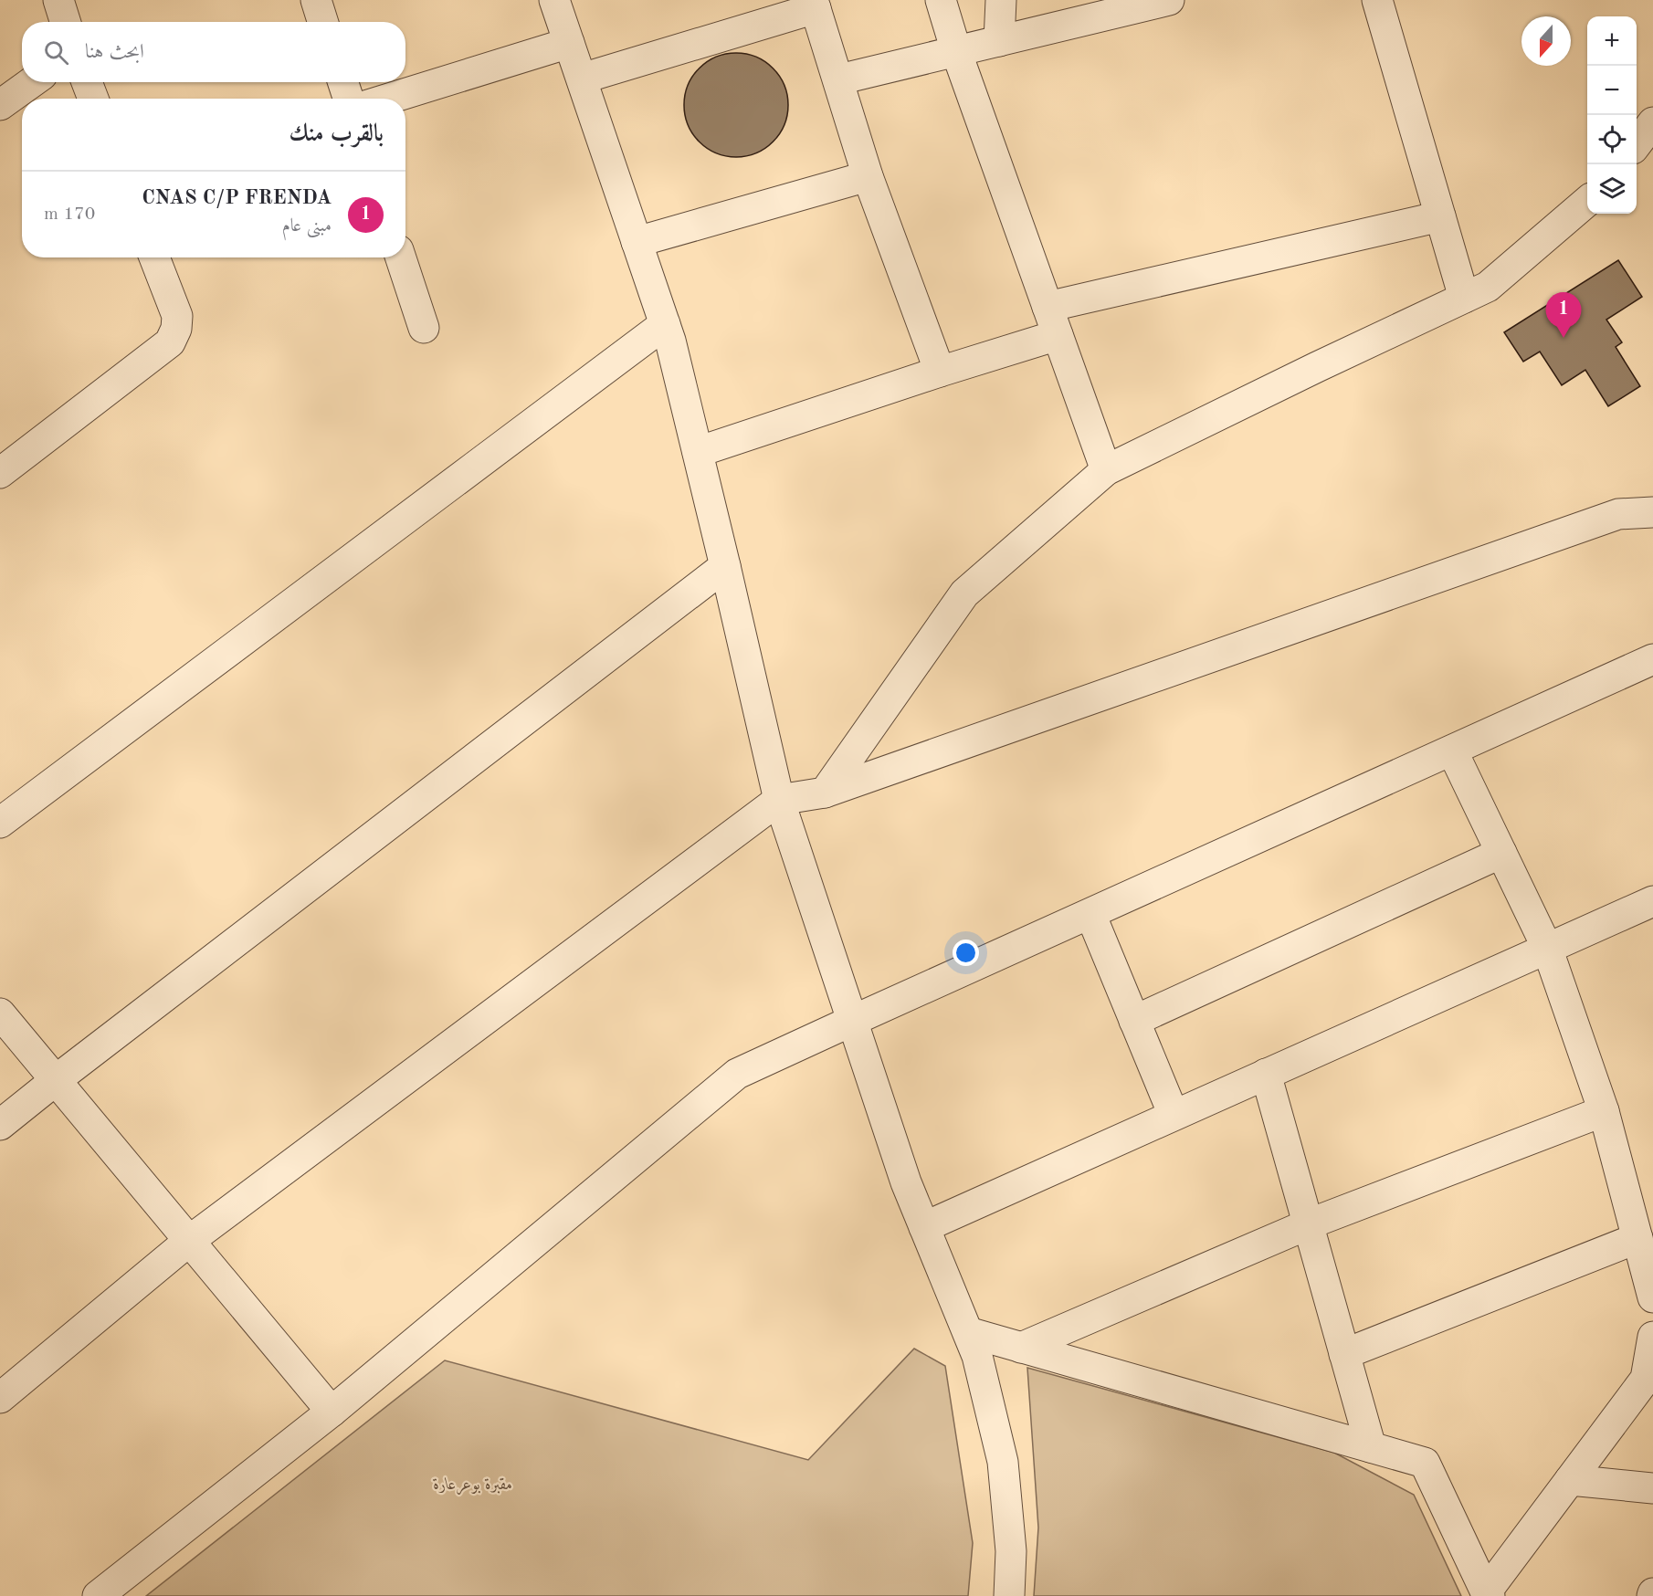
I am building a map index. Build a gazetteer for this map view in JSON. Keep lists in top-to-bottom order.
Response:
{
  "parks": ["مقبرة بوعرعارة"],
  "north": "bottom",
  "page": {
    "map_buttons": ["+", "−"],
    "search": "ابحث هنا",
    "heading": "بالقرب منك",
    "list": [
      {
        "mark": "1",
        "name": "CNAS C/P FRENDA",
        "note": "مبنى عام",
        "value": "170 m"
      }
    ],
    "pins": "1"
  }
}
